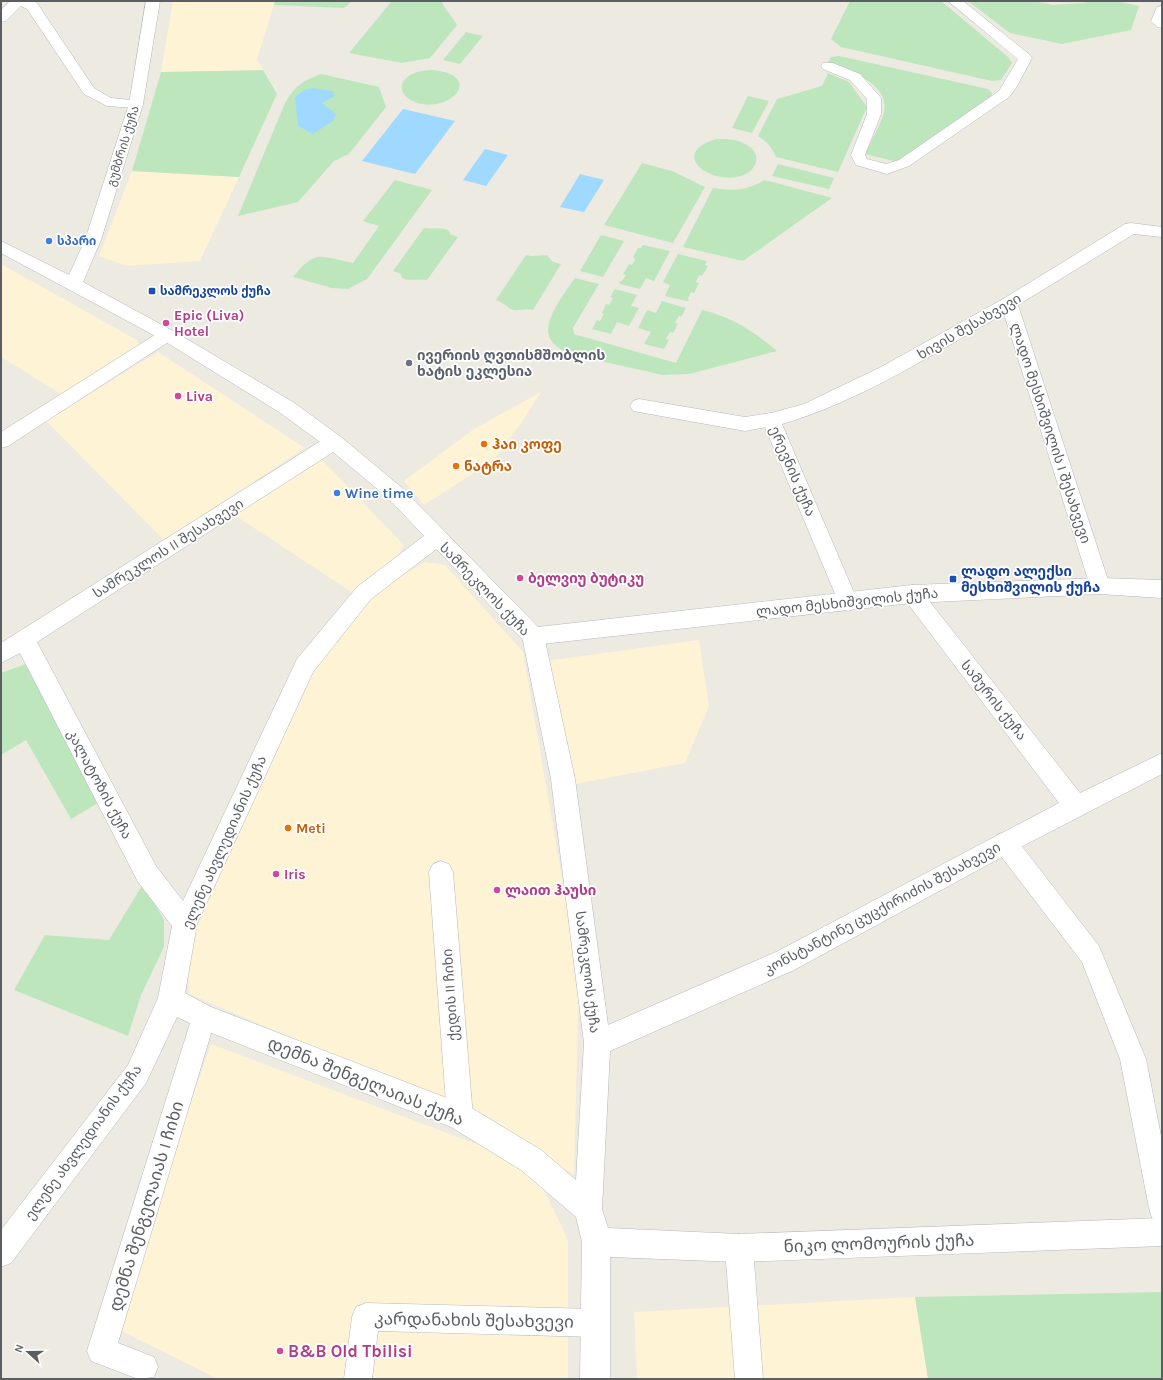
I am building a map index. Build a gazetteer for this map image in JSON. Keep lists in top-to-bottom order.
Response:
{
  "streets": {
    "street": [
      "გუმბრის ქუჩა",
      "ხივის შესახვევი",
      "ლადო მესხიშვილის I შესახვევი",
      "ერევნის ქუჩა",
      "სამრეკლოს II შესახვევი",
      "სამრეკლოს ქუჩა",
      "ლადო მესხიშვილის ქუჩა",
      "სამურის ქუჩა",
      "კალატოზის ქუჩა",
      "ელენე ახვლედიანის ქუჩა",
      "კონსტანტინე ცუცქირიძის შესახვევი",
      "დემნა შენგელაიას ქუჩა",
      "ნიკო ლომოურის ქუჩა"
    ],
    "lane": ["ქედის II ჩიხი", "დემნა შენგელაიას I ჩიხი", "კარდანახის შესახვევი"]
  },
  "crossings": [
    ["გუმბრის ქუჩა", "სამრეკლოს ქუჩა"],
    ["ხივის შესახვევი", "ლადო მესხიშვილის I შესახვევი"],
    ["ხივის შესახვევი", "ერევნის ქუჩა"],
    ["ლადო მესხიშვილის I შესახვევი", "ლადო მესხიშვილის ქუჩა"],
    ["ერევნის ქუჩა", "ლადო მესხიშვილის ქუჩა"],
    ["სამრეკლოს II შესახვევი", "სამრეკლოს ქუჩა"],
    ["სამრეკლოს II შესახვევი", "კალატოზის ქუჩა"],
    ["სამრეკლოს ქუჩა", "ლადო მესხიშვილის ქუჩა"],
    ["სამრეკლოს ქუჩა", "ელენე ახვლედიანის ქუჩა"],
    ["სამრეკლოს ქუჩა", "კონსტანტინე ცუცქირიძის შესახვევი"],
    ["სამრეკლოს ქუჩა", "დემნა შენგელაიას ქუჩა"],
    ["ლადო მესხიშვილის ქუჩა", "სამურის ქუჩა"],
    ["სამურის ქუჩა", "კონსტანტინე ცუცქირიძის შესახვევი"],
    ["კალატოზის ქუჩა", "ელენე ახვლედიანის ქუჩა"],
    ["ელენე ახვლედიანის ქუჩა", "დემნა შენგელაიას ქუჩა"],
    ["ქედის II ჩიხი", "დემნა შენგელაიას ქუჩა"],
    ["დემნა შენგელაიას ქუჩა", "დემნა შენგელაიას I ჩიხი"]
  ],
  "places": {
    "other": [
      "სპარი",
      "Epic (Liva) Hotel",
      "ივერიის ღვთისმშობლის ხატის ეკლესია",
      "Liva",
      "ჰაი კოფე",
      "ნატრა",
      "Wine time",
      "ბელვიუ ბუტიკუ",
      "Meti",
      "Iris",
      "ლაით ჰაუსი",
      "B&B Old Tbilisi"
    ],
    "transit": ["სამრეკლოს ქუჩა", "ლადო ალექსი მესხიშვილის ქუჩა"]
  },
  "north": "left"
}
